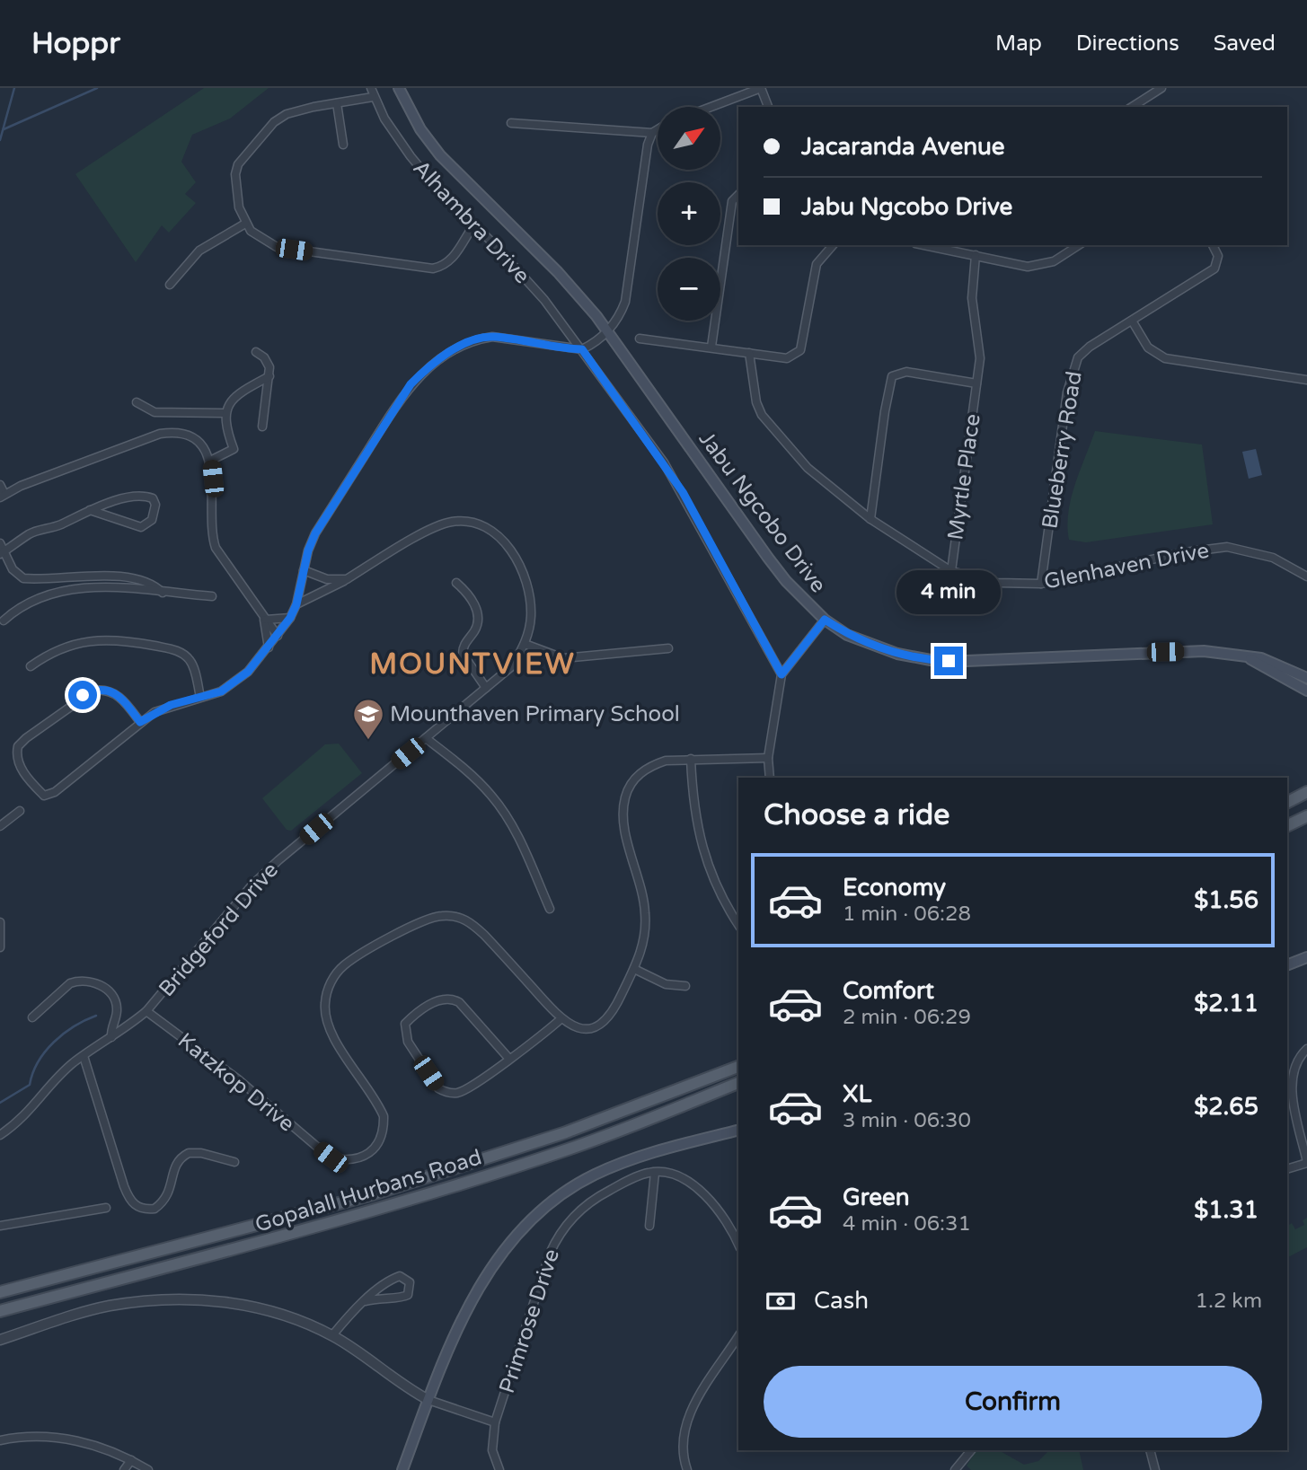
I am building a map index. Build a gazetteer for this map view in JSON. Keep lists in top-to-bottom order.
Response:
{
  "streets": {
    "main road": ["Jabu Ngcobo Drive", "Gopalall Hurbans Road"],
    "street": [
      "Alhambra Drive",
      "Blueberry Road",
      "Myrtle Place",
      "Glenhaven Drive",
      "Bridgeford Drive",
      "Katzkop Drive",
      "Primrose Drive"
    ]
  },
  "crossings": [
    ["Blueberry Road", "Glenhaven Drive"],
    ["Myrtle Place", "Glenhaven Drive"],
    ["Bridgeford Drive", "Katzkop Drive"]
  ],
  "districts": ["MOUNTVIEW"],
  "places": {
    "school or university": ["Mounthaven Primary School"]
  },
  "north": "top right",
  "page": {
    "header": "Hoppr",
    "nav": ["Map", "Directions", "Saved"],
    "map_buttons": ["+", "−"],
    "banner": ["Jacaranda Avenue", "Jabu Ngcobo Drive"],
    "bubble": "4 min",
    "heading": "Choose a ride",
    "list": [
      {
        "name": "Economy",
        "note": "1 min · 06:28",
        "value": "$1.56"
      },
      {
        "name": "Comfort",
        "note": "2 min · 06:29",
        "value": "$2.11"
      },
      {
        "name": "XL",
        "note": "3 min · 06:30",
        "value": "$2.65"
      },
      {
        "name": "Green",
        "note": "4 min · 06:31",
        "value": "$1.31"
      }
    ],
    "pay": ["Cash", "1.2 km"],
    "buttons": "Confirm"
  }
}
